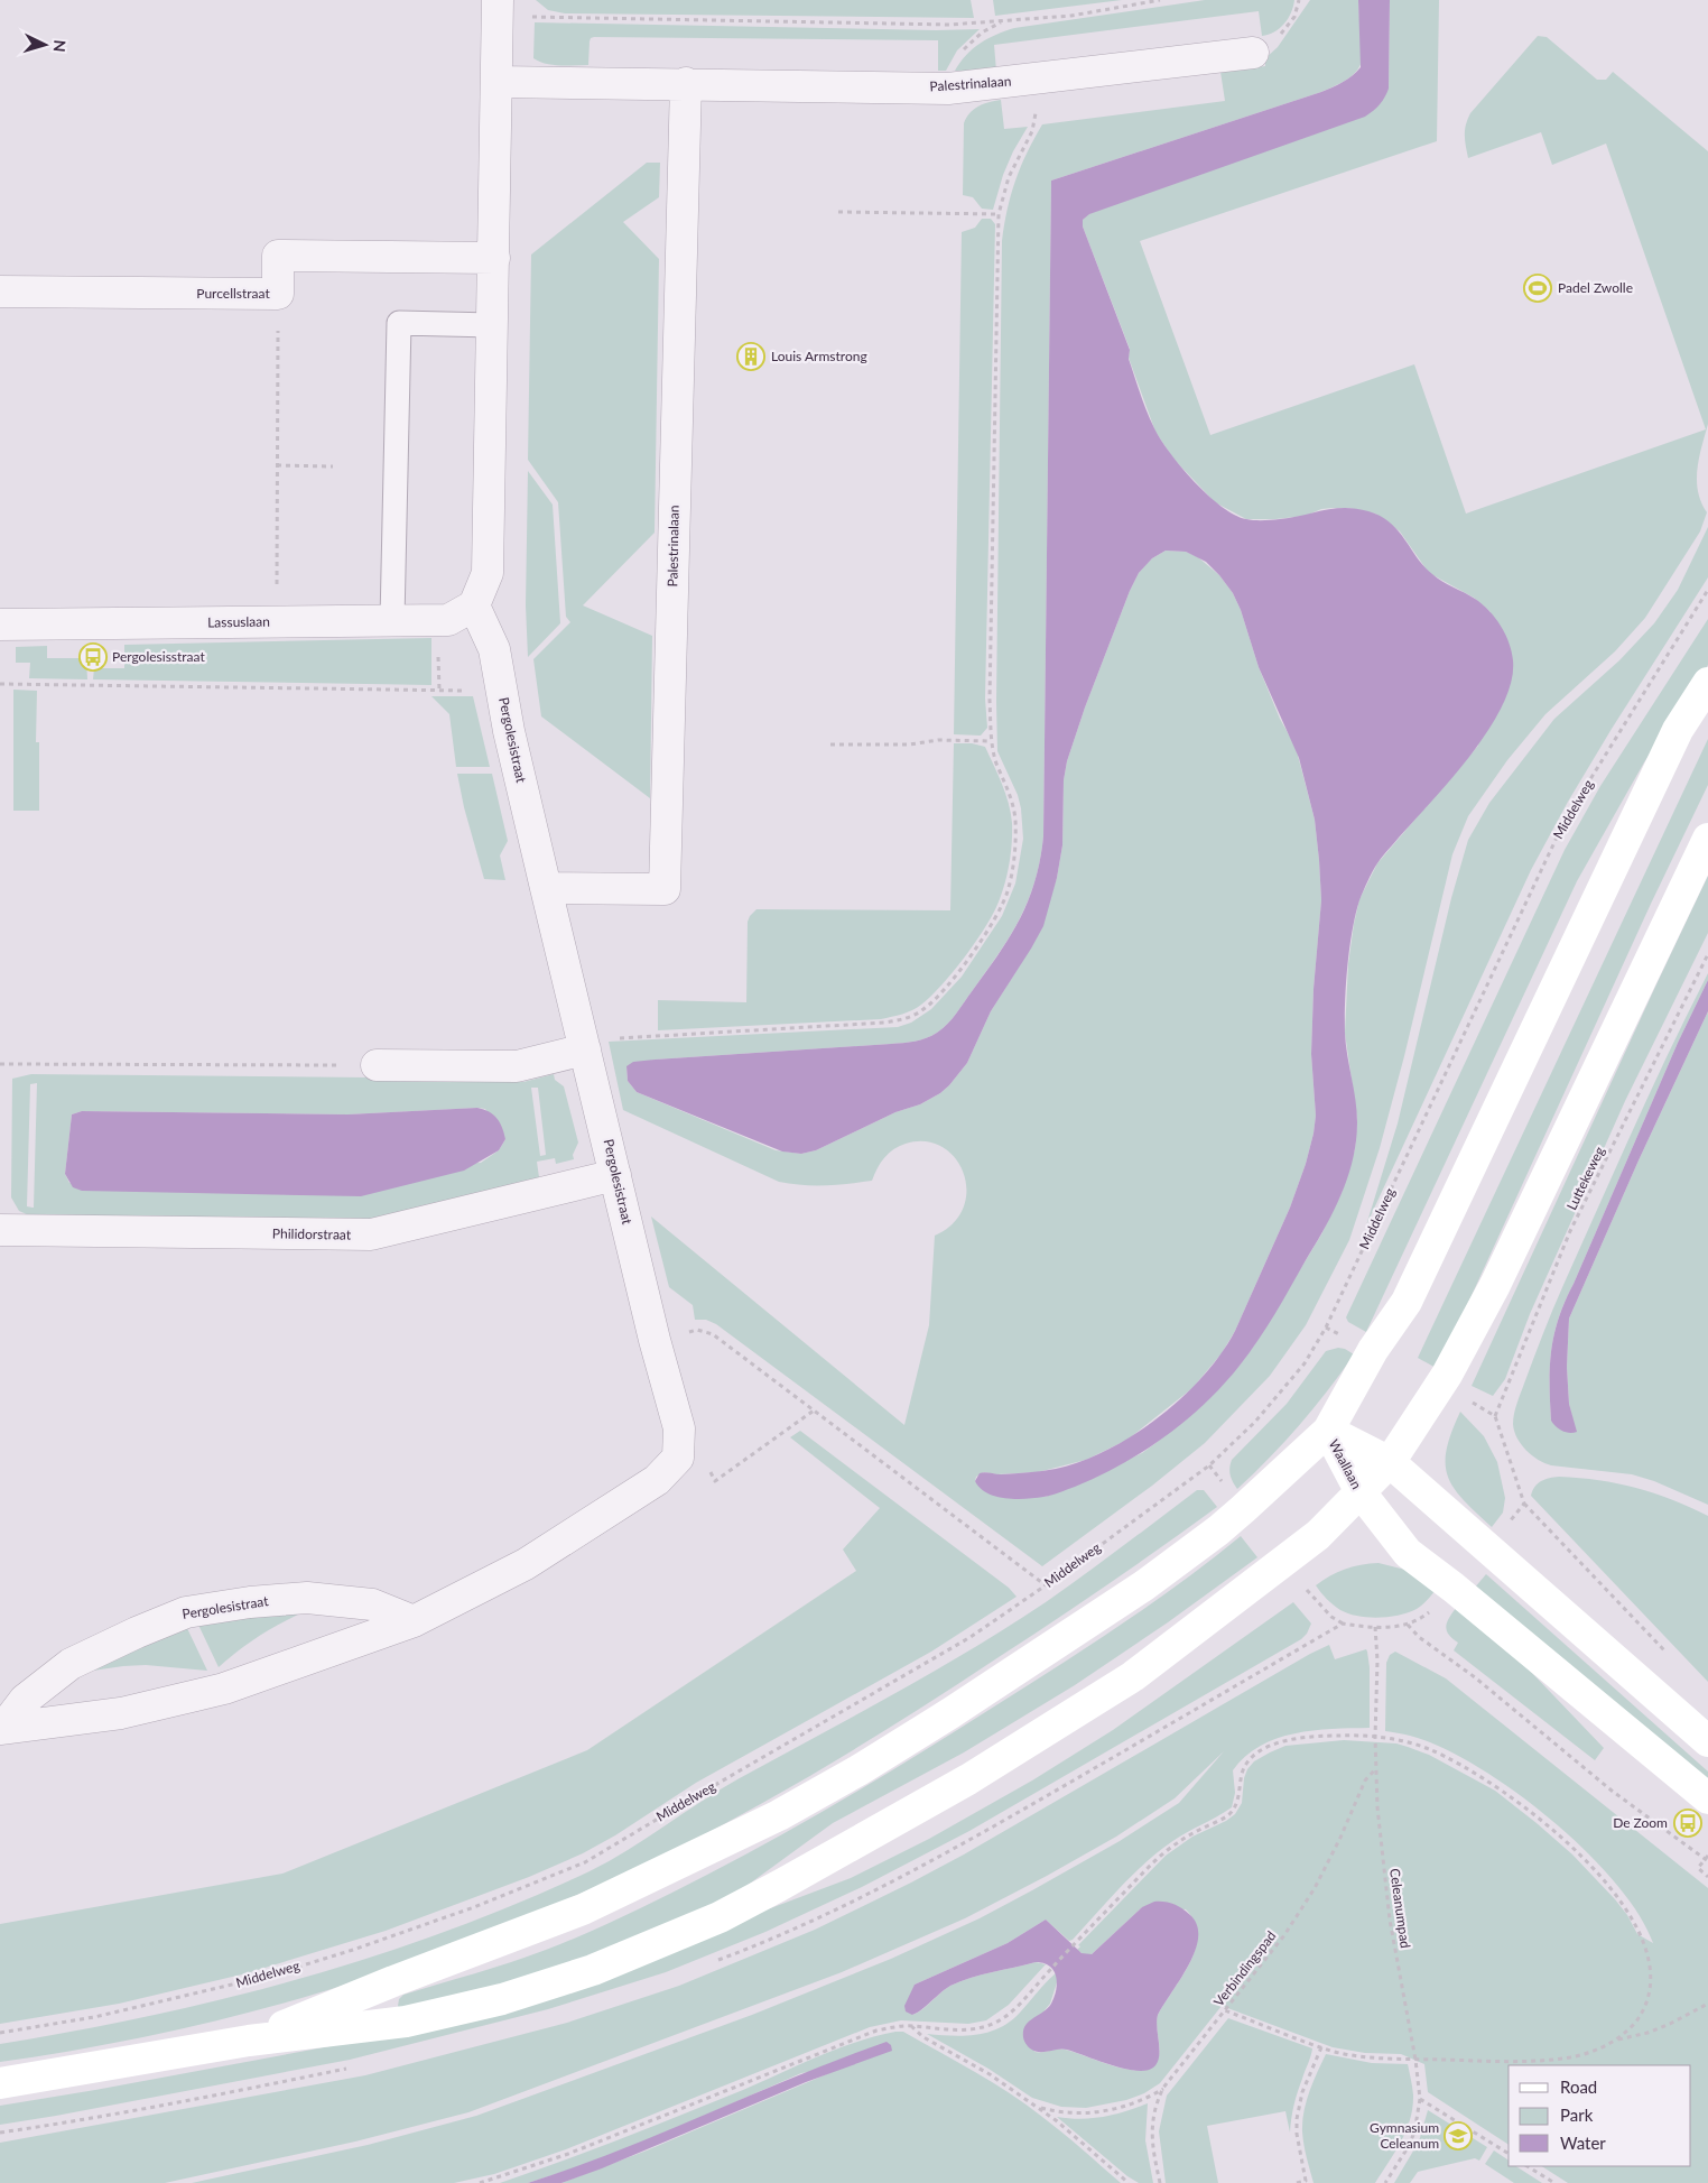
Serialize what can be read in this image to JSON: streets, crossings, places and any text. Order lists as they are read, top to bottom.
{
  "streets": {
    "main road": ["Waallaan"],
    "street": [
      "Palestrinalaan",
      "Purcellstraat",
      "Lassuslaan",
      "Pergolesistraat",
      "Philidorstraat"
    ],
    "path": [
      "Middelweg",
      "Luttekeweg",
      "Celeanumpad",
      "Verbindingspad"
    ]
  },
  "crossings": [
    ["Palestrinalaan", "Pergolesistraat"],
    ["Lassuslaan", "Pergolesistraat"],
    ["Pergolesistraat", "Philidorstraat"],
    ["Celeanumpad", "Verbindingspad"]
  ],
  "places": {
    "sports": ["Padel Zwolle"],
    "building": ["Louis Armstrong"],
    "bus stop": ["Pergolesisstraat", "De Zoom"],
    "school or university": ["Gymnasium Celeanum"]
  },
  "legend": ["Road", "Park", "Water"],
  "north": "right"
}
